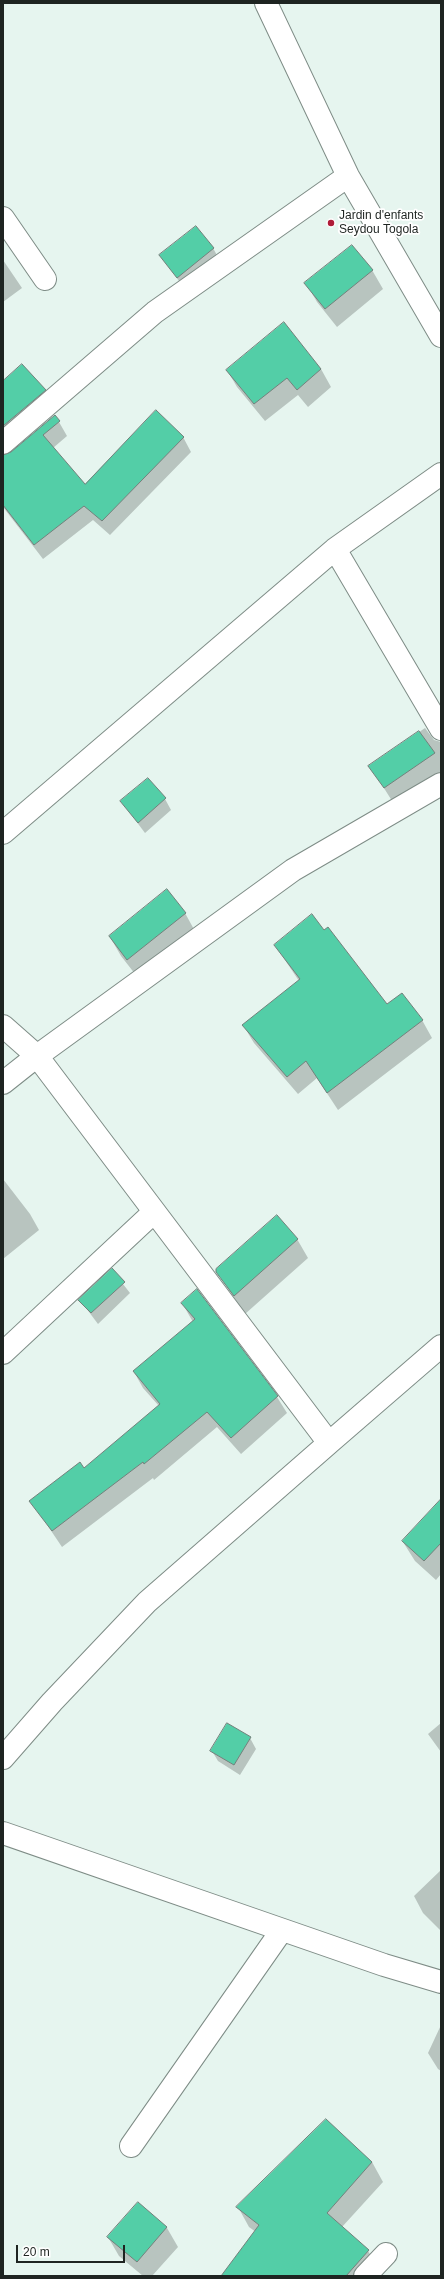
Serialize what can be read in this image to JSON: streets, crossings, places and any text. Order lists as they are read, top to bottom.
{
  "places": ["Jardin d'enfants Seydou Togola"],
  "scale_bar": "20 m"
}
